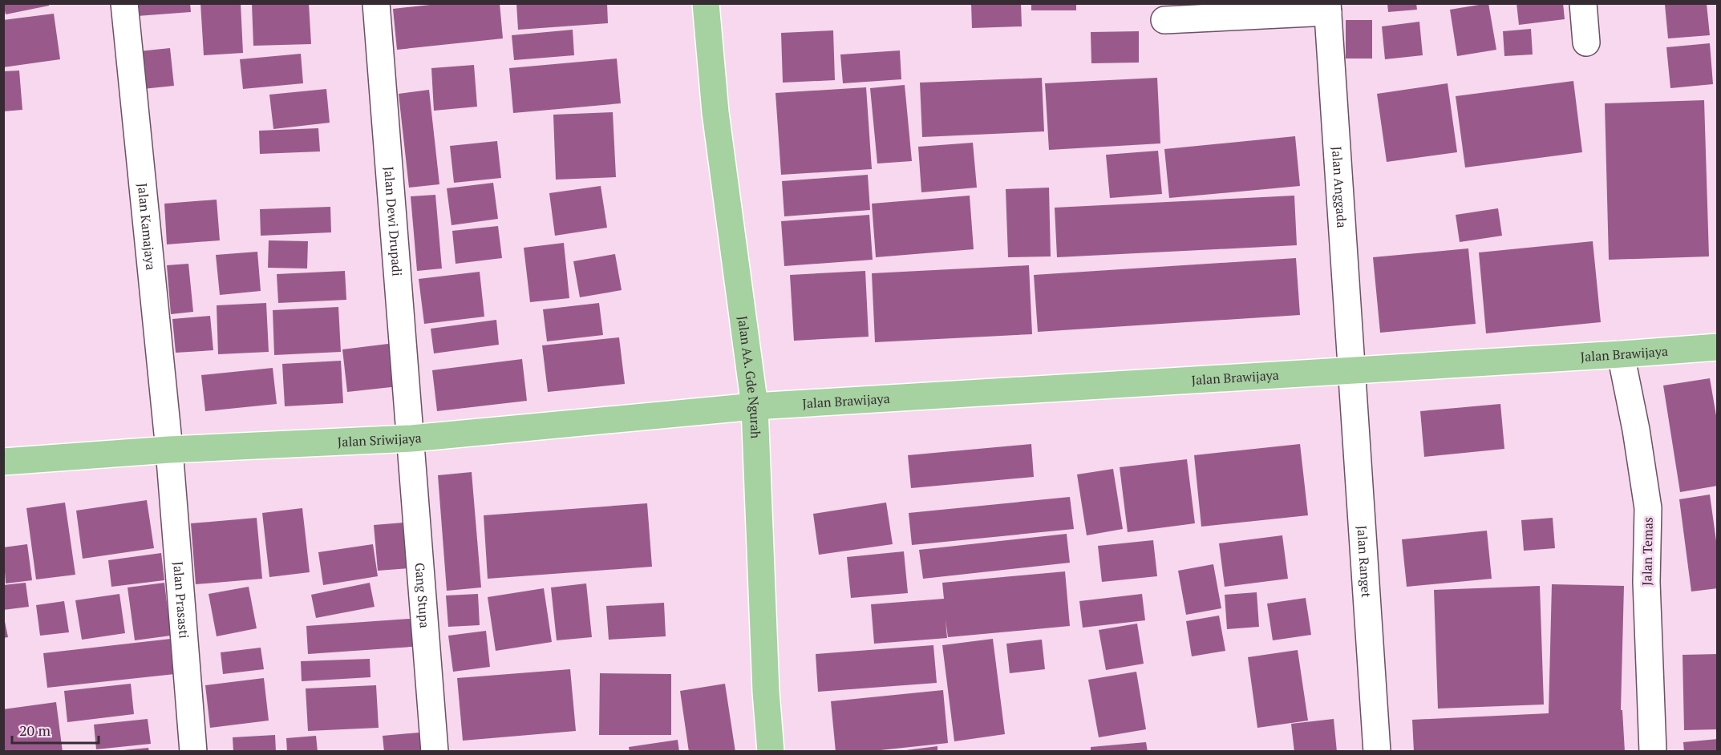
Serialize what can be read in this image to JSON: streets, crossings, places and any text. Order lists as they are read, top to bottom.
{
  "streets": {
    "main road": ["Jalan Brawijaya", "Jalan AA. Gde Ngurah", "Jalan Sriwijaya"],
    "street": [
      "Jalan Anggada",
      "Jalan Dewi Drupadi",
      "Jalan Kamajaya",
      "Jalan Temas",
      "Jalan Ranget",
      "Gang Stupa",
      "Jalan Prasasti"
    ]
  },
  "crossings": [
    ["Jalan Anggada", "Jalan Brawijaya"],
    ["Jalan Anggada", "Jalan Ranget"],
    ["Jalan Dewi Drupadi", "Jalan Sriwijaya"],
    ["Jalan Dewi Drupadi", "Gang Stupa"],
    ["Jalan Kamajaya", "Jalan Sriwijaya"],
    ["Jalan Kamajaya", "Jalan Prasasti"],
    ["Jalan Brawijaya", "Jalan AA. Gde Ngurah"],
    ["Jalan Brawijaya", "Jalan Sriwijaya"],
    ["Jalan Brawijaya", "Jalan Temas"],
    ["Jalan Brawijaya", "Jalan Ranget"],
    ["Jalan AA. Gde Ngurah", "Jalan Sriwijaya"],
    ["Jalan Sriwijaya", "Gang Stupa"],
    ["Jalan Sriwijaya", "Jalan Prasasti"]
  ],
  "scale_bar": "20 m"
}
